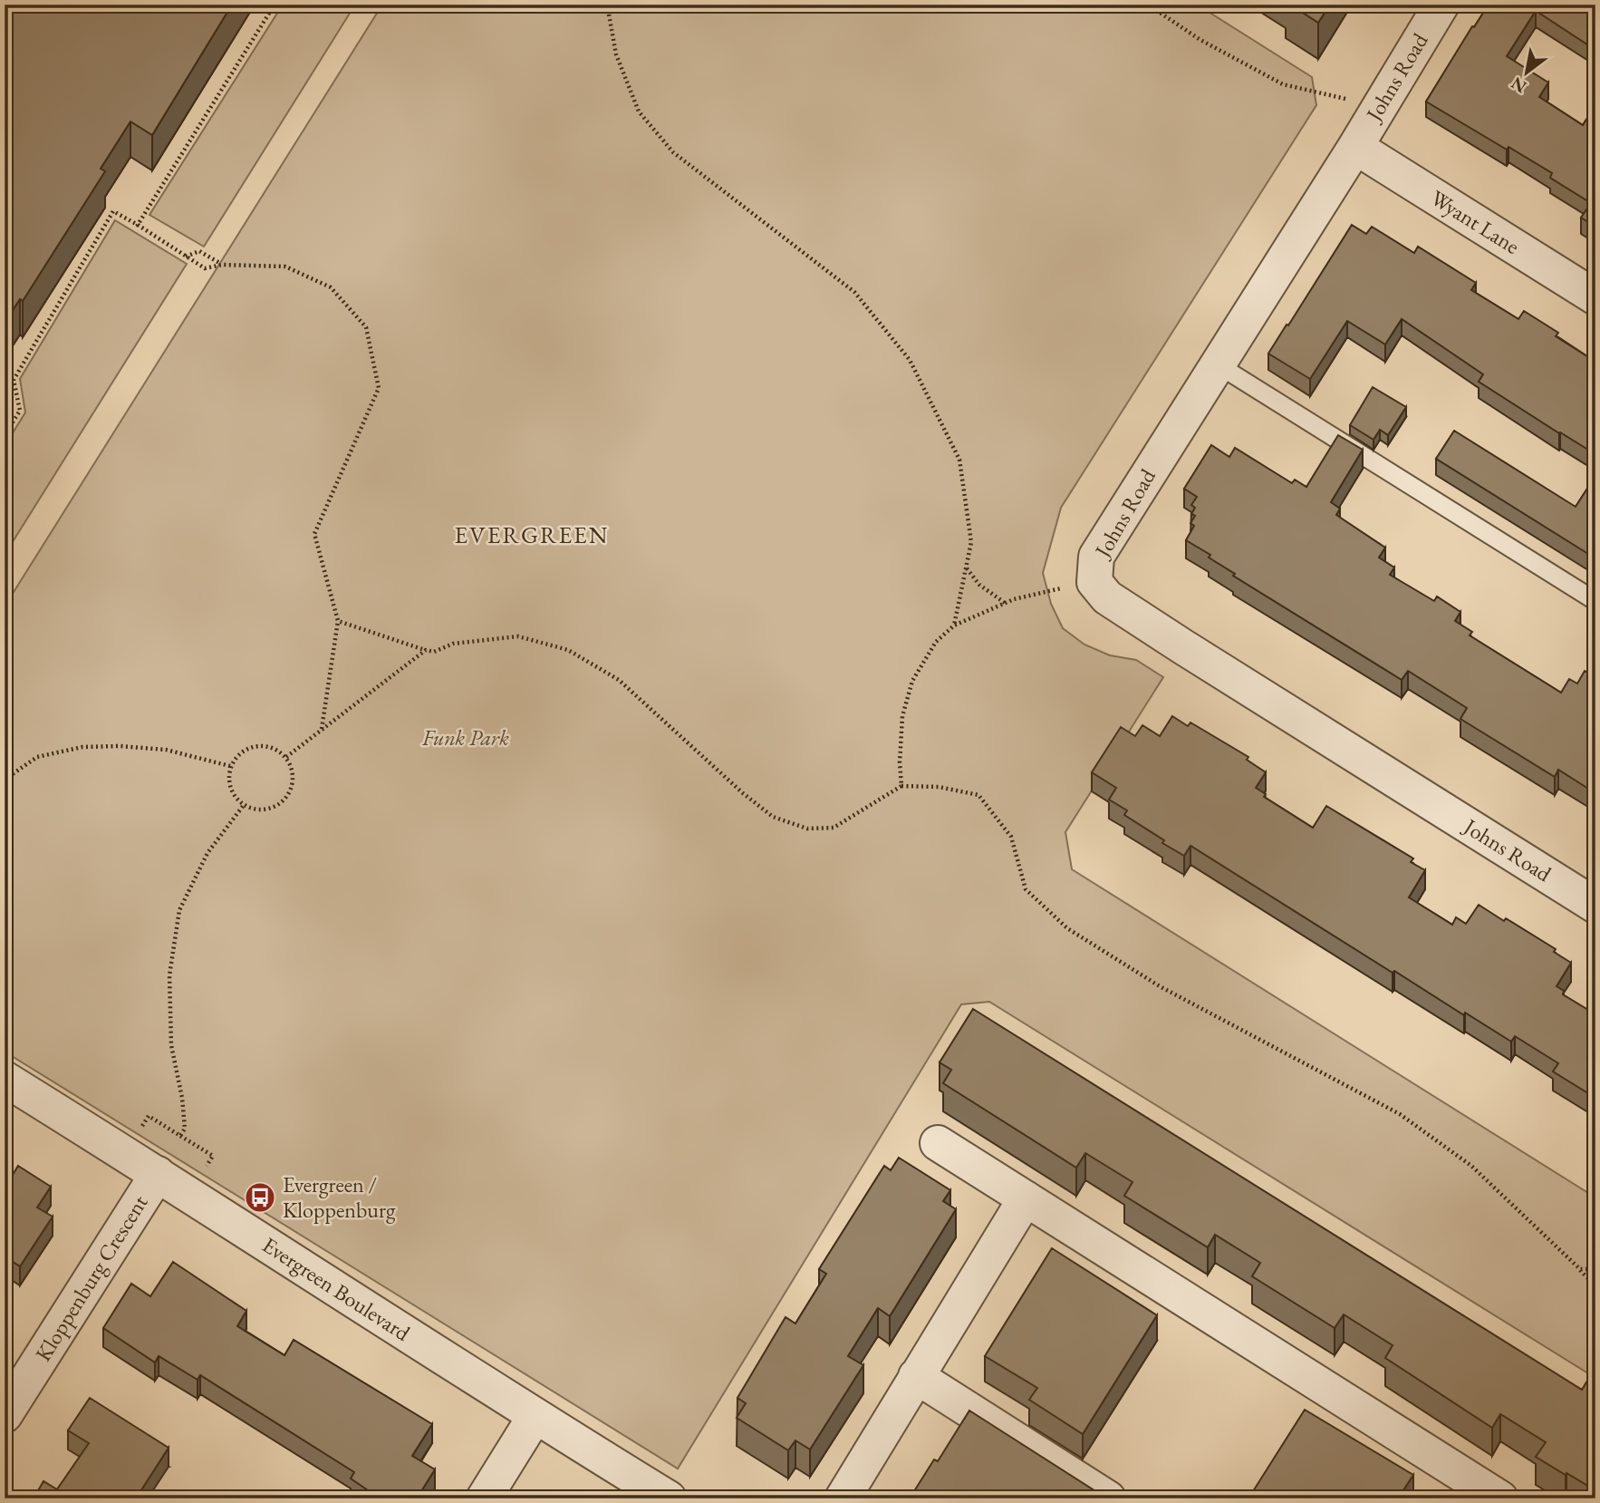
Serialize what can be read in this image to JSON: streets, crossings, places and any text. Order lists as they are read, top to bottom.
{
  "streets": {
    "street": [
      "Johns Road",
      "Wyant Lane",
      "Kloppenburg Crescent",
      "Evergreen Boulevard"
    ]
  },
  "crossings": [
    ["Johns Road", "Wyant Lane"],
    ["Kloppenburg Crescent", "Evergreen Boulevard"]
  ],
  "districts": ["EVERGREEN"],
  "parks": ["Funk Park"],
  "places": {
    "bus stop": ["Evergreen / Kloppenburg"]
  },
  "north": "bottom left"
}
